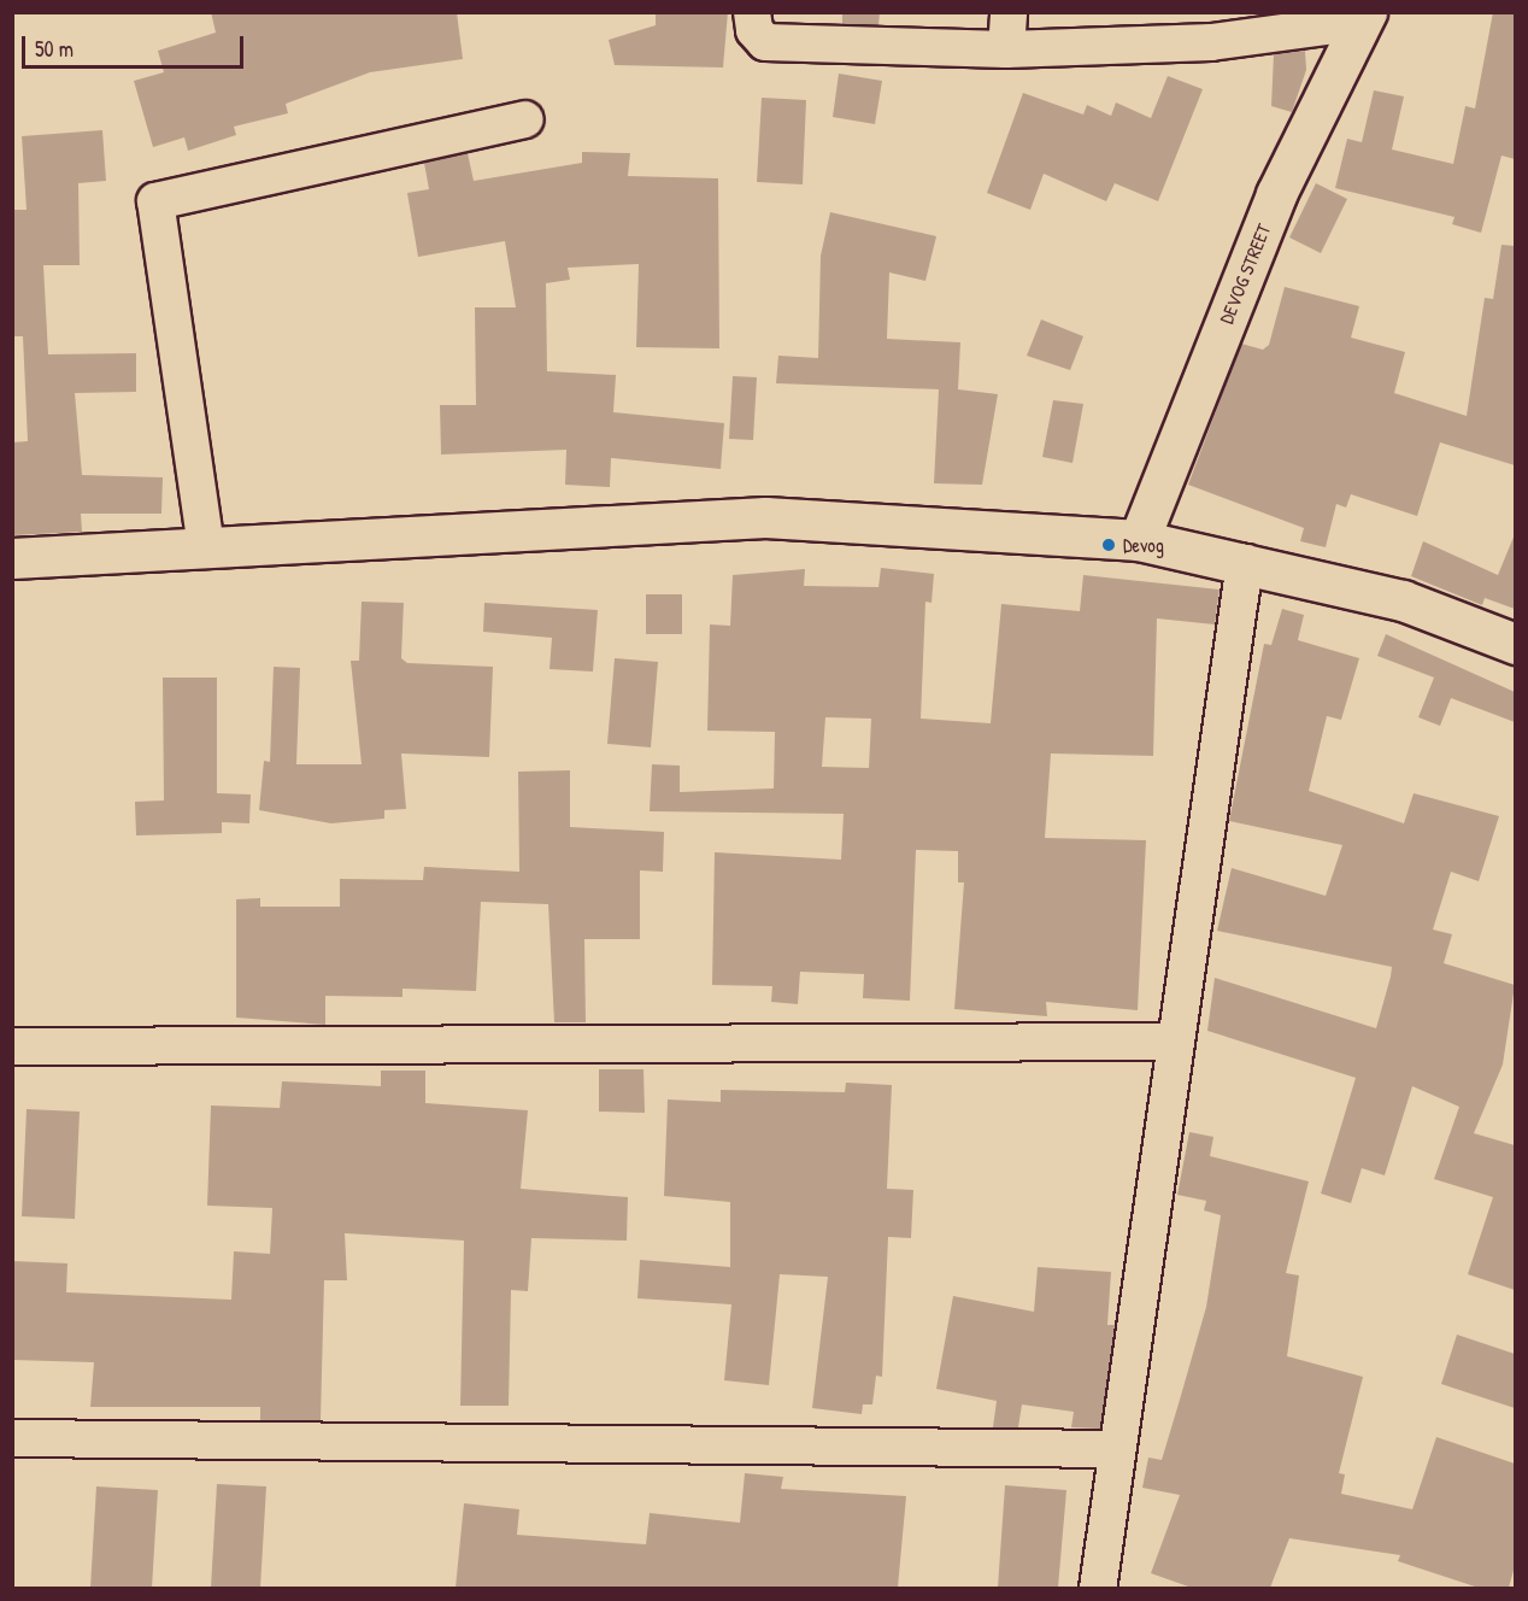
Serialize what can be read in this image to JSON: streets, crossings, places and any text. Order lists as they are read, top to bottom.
{
  "streets": {
    "street": ["DEVOG STREET"]
  },
  "places": ["Devog"],
  "scale_bar": "50 m"
}
